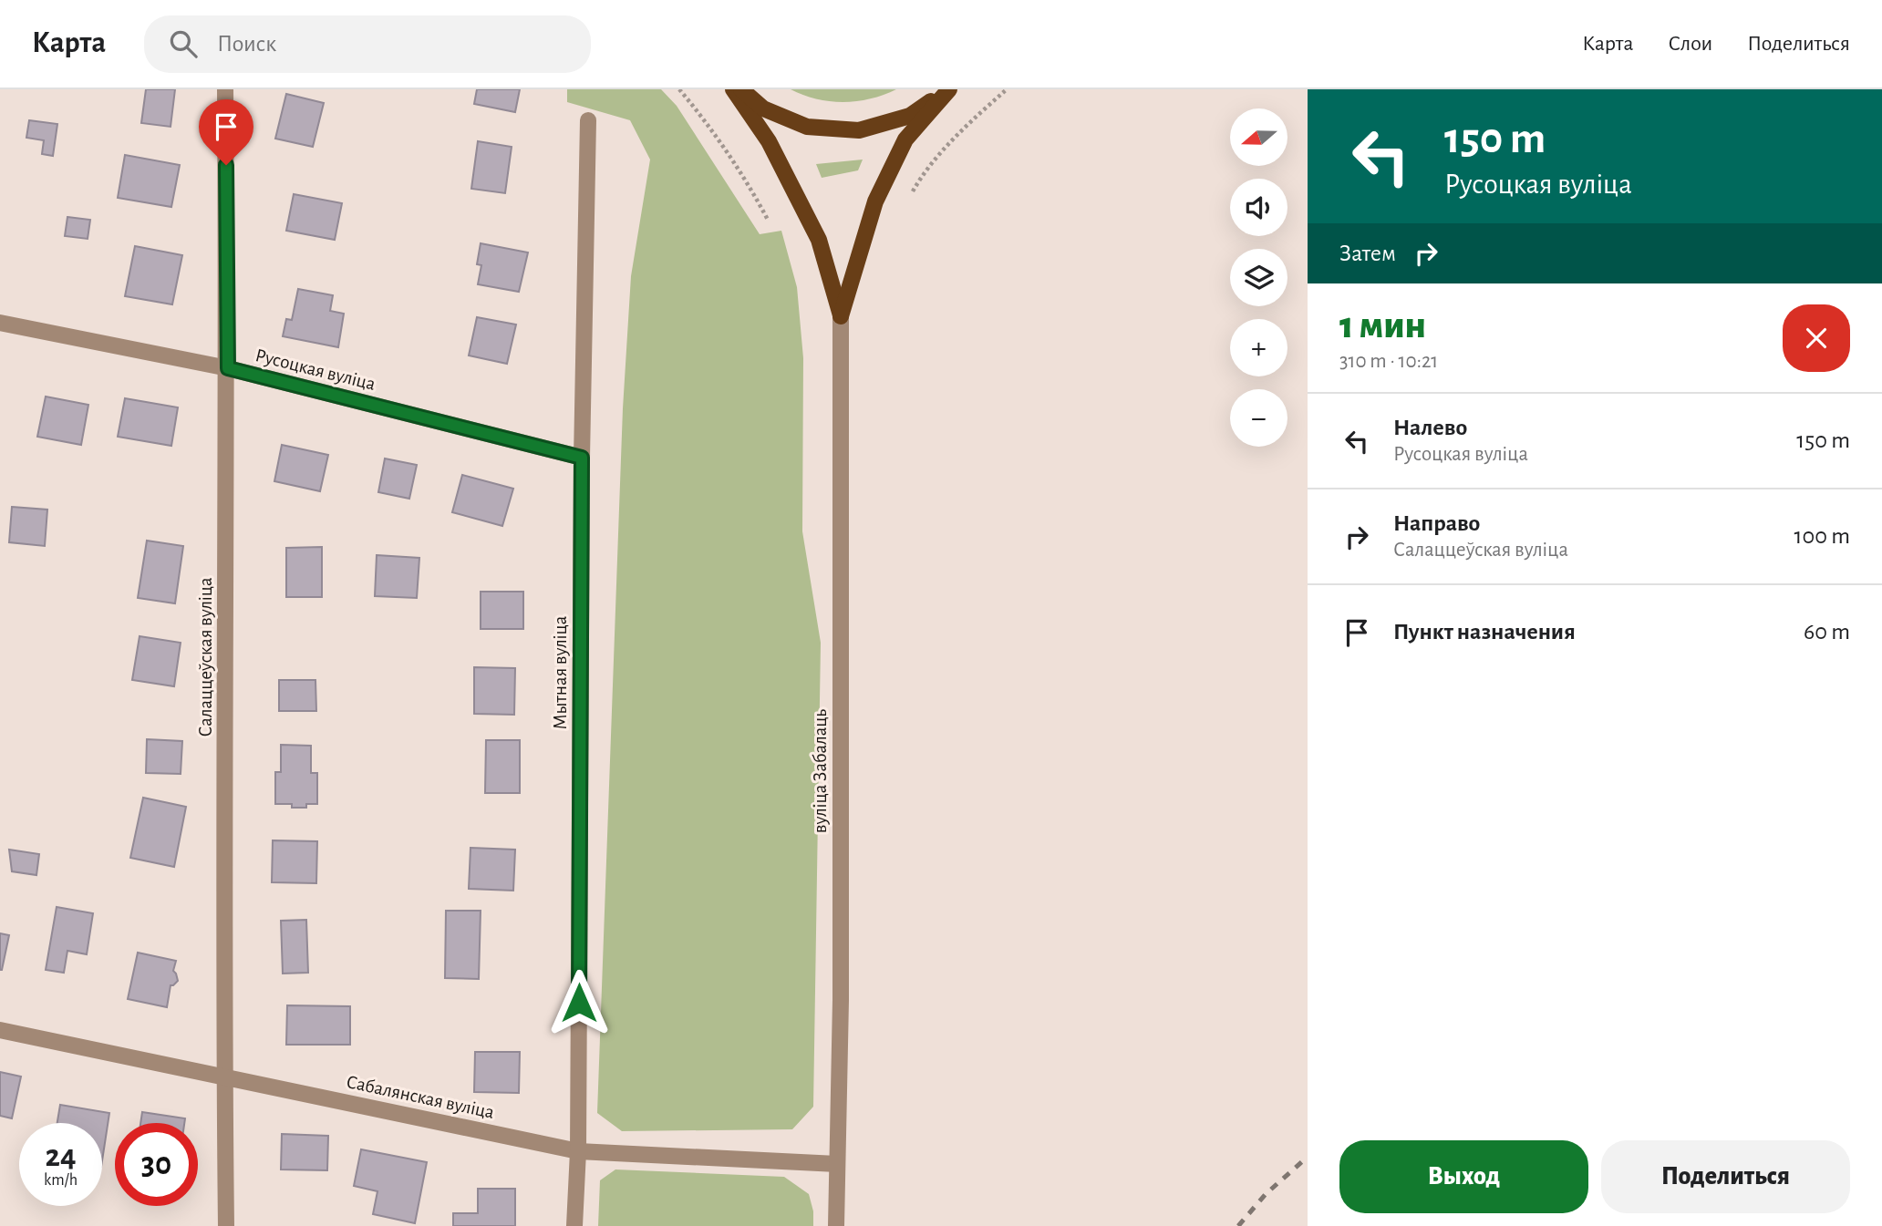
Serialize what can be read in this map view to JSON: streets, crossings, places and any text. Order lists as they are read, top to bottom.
{
  "streets": {
    "street": [
      "Русоцкая вуліца",
      "Салаццеўская вуліца",
      "Мытная вуліца",
      "вуліца Забалаць",
      "Сабалянская вуліца"
    ]
  },
  "crossings": [
    ["Русоцкая вуліца", "Салаццеўская вуліца"],
    ["Русоцкая вуліца", "Мытная вуліца"],
    ["Салаццеўская вуліца", "Сабалянская вуліца"],
    ["Мытная вуліца", "Сабалянская вуліца"],
    ["вуліца Забалаць", "Сабалянская вуліца"]
  ],
  "north": "left",
  "page": {
    "header": "Карта",
    "search": "Поиск",
    "nav": ["Карта", "Слои", "Поделиться"],
    "turn": ["150 m", "Русоцкая вуліца"],
    "map_buttons": ["+", "−"],
    "then": "Затем",
    "heading": ["1 мин", "310 m · 10:21"],
    "list": [
      {
        "name": "Налево",
        "note": "Русоцкая вуліца",
        "value": "150 m"
      },
      {
        "name": "Направо",
        "note": "Салаццеўская вуліца",
        "value": "100 m"
      },
      {
        "name": "Пункт назначения",
        "value": "60 m"
      }
    ],
    "speed": "24 km/h",
    "limit": "30",
    "buttons": ["Выход", "Поделиться"]
  }
}
